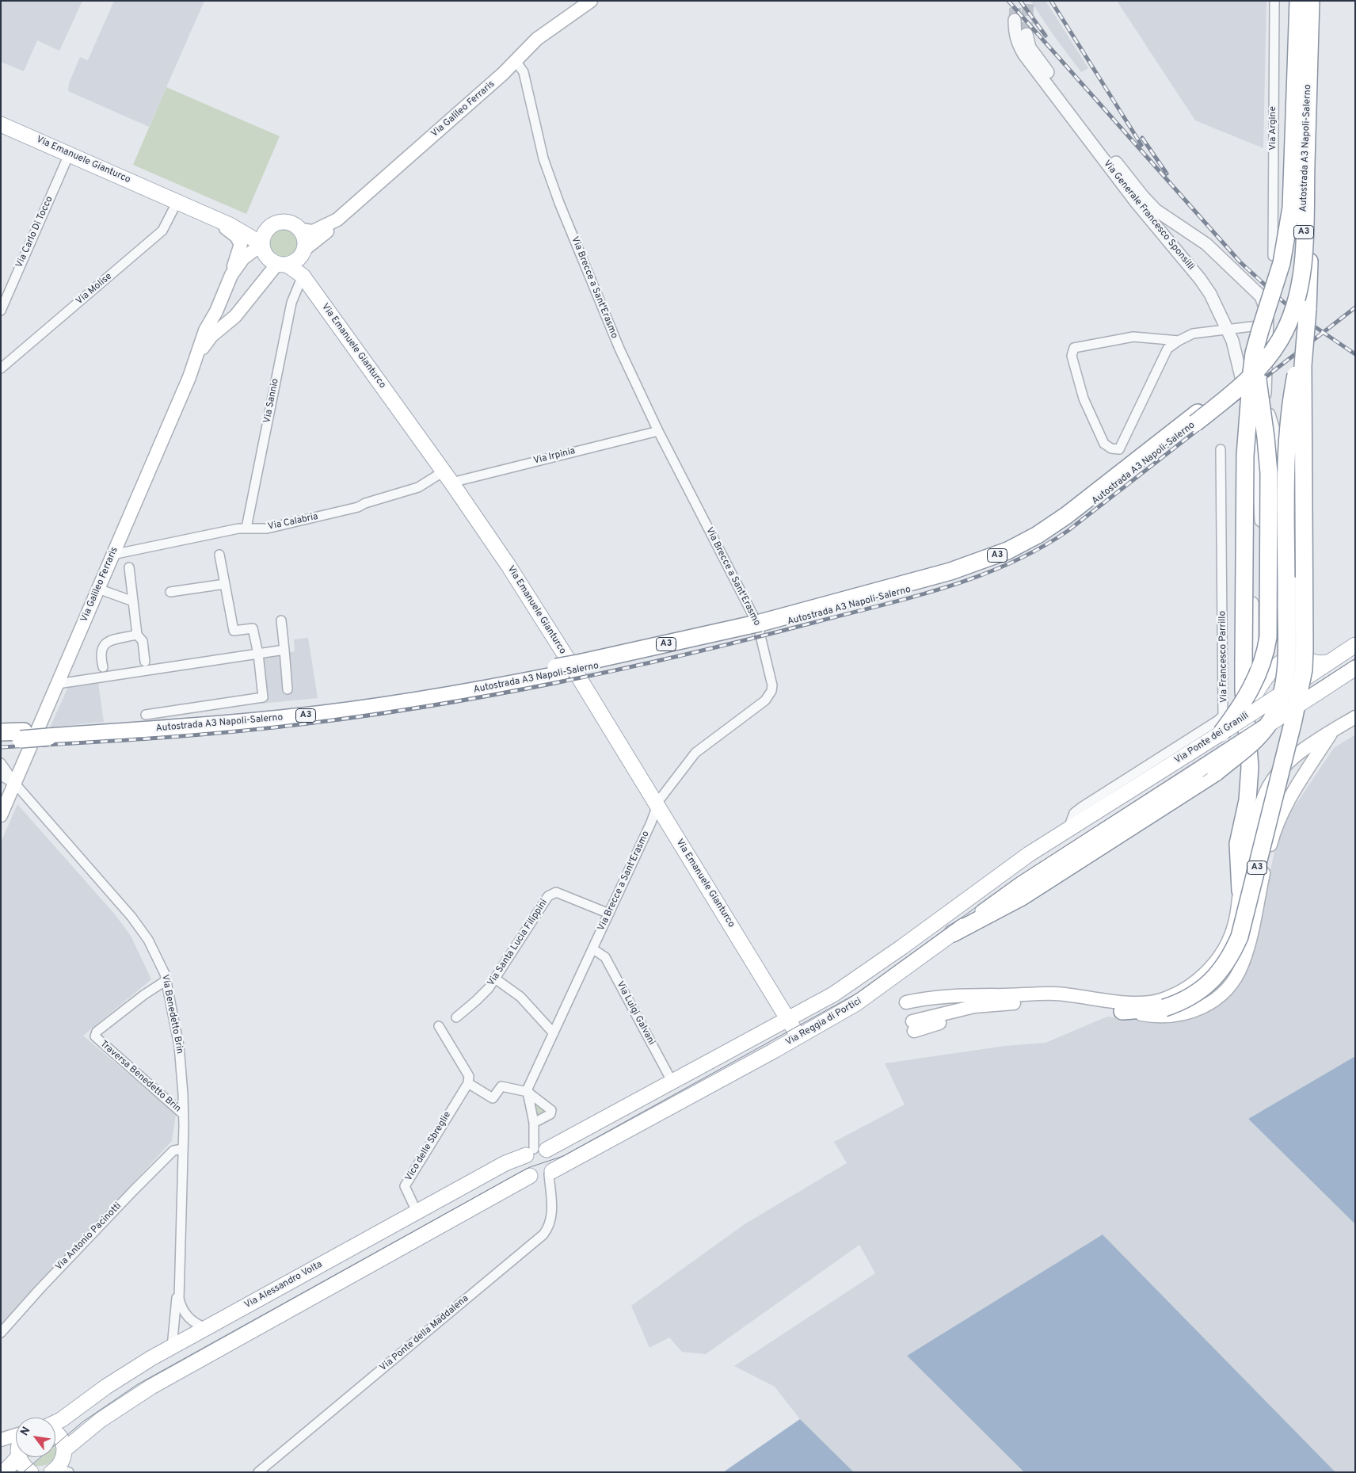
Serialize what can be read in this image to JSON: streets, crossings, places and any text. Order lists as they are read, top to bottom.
{
  "streets": {
    "highway": ["Autostrada A3 Napoli-Salerno", "A3"],
    "main road": [
      "Via Galileo Ferraris",
      "Via Emanuele Gianturco",
      "Via Ponte dei Granili",
      "Via Reggia di Portici",
      "Via Alessandro Volta"
    ],
    "street": [
      "Via Argine",
      "Via Generale Francesco Sponsilli",
      "Via Carlo Di Tocco",
      "Via Brecce a Sant'Erasmo",
      "Via Molise",
      "Via Sannio",
      "Via Irpinia",
      "Via Calabria",
      "Via Francesco Parrillo",
      "Via Santa Lucia Filippini",
      "Via Luigi Galvani",
      "Via Benedetto Brin",
      "Traversa Benedetto Brin",
      "Vico delle Sbreglie",
      "Via Antonio Pacinotti",
      "Via Ponte della Maddalena"
    ]
  },
  "crossings": [
    ["Via Galileo Ferraris", "Via Emanuele Gianturco"],
    ["Via Galileo Ferraris", "Via Brecce a Sant'Erasmo"],
    ["Via Galileo Ferraris", "Via Calabria"],
    ["Via Galileo Ferraris", "Via Benedetto Brin"],
    ["Via Emanuele Gianturco", "Via Carlo Di Tocco"],
    ["Via Emanuele Gianturco", "Via Brecce a Sant'Erasmo"],
    ["Via Emanuele Gianturco", "Via Molise"],
    ["Via Emanuele Gianturco", "Via Sannio"],
    ["Via Emanuele Gianturco", "Via Irpinia"],
    ["Via Emanuele Gianturco", "Via Calabria"],
    ["Via Emanuele Gianturco", "Via Reggia di Portici"],
    ["Via Generale Francesco Sponsilli", "A3"],
    ["A3", "Via Ponte dei Granili"],
    ["A3", "Via Reggia di Portici"],
    ["Via Brecce a Sant'Erasmo", "Via Irpinia"],
    ["Via Brecce a Sant'Erasmo", "Via Santa Lucia Filippini"],
    ["Via Brecce a Sant'Erasmo", "Via Luigi Galvani"],
    ["Via Sannio", "Via Calabria"],
    ["Via Irpinia", "Via Calabria"],
    ["Via Francesco Parrillo", "Via Ponte dei Granili"],
    ["Via Francesco Parrillo", "Via Reggia di Portici"],
    ["Via Ponte dei Granili", "Via Reggia di Portici"],
    ["Via Luigi Galvani", "Via Reggia di Portici"],
    ["Via Benedetto Brin", "Traversa Benedetto Brin"],
    ["Via Benedetto Brin", "Via Antonio Pacinotti"],
    ["Via Benedetto Brin", "Via Alessandro Volta"],
    ["Via Reggia di Portici", "Via Alessandro Volta"],
    ["Via Reggia di Portici", "Via Ponte della Maddalena"],
    ["Vico delle Sbreglie", "Via Alessandro Volta"],
    ["Via Alessandro Volta", "Via Ponte della Maddalena"]
  ],
  "north": "top left"
}
